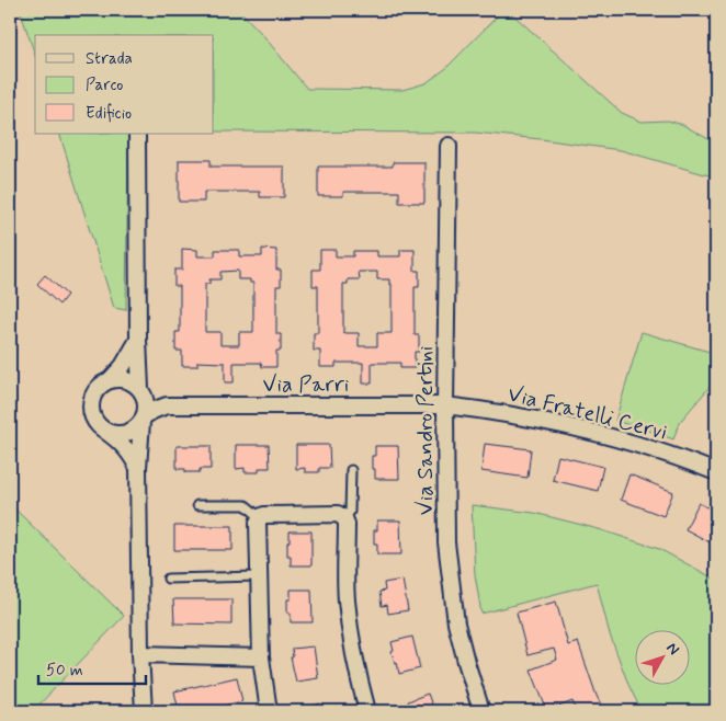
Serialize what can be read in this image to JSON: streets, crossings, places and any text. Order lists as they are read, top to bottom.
{
  "streets": {
    "street": ["Via Parri", "Via Fratelli Cervi", "Via Sandro Pertini"]
  },
  "crossings": [
    ["Via Parri", "Via Fratelli Cervi"],
    ["Via Parri", "Via Sandro Pertini"],
    ["Via Fratelli Cervi", "Via Sandro Pertini"]
  ],
  "legend": ["Strada", "Parco", "Edificio"],
  "scale_bar": "50 m",
  "north": "top right"
}
